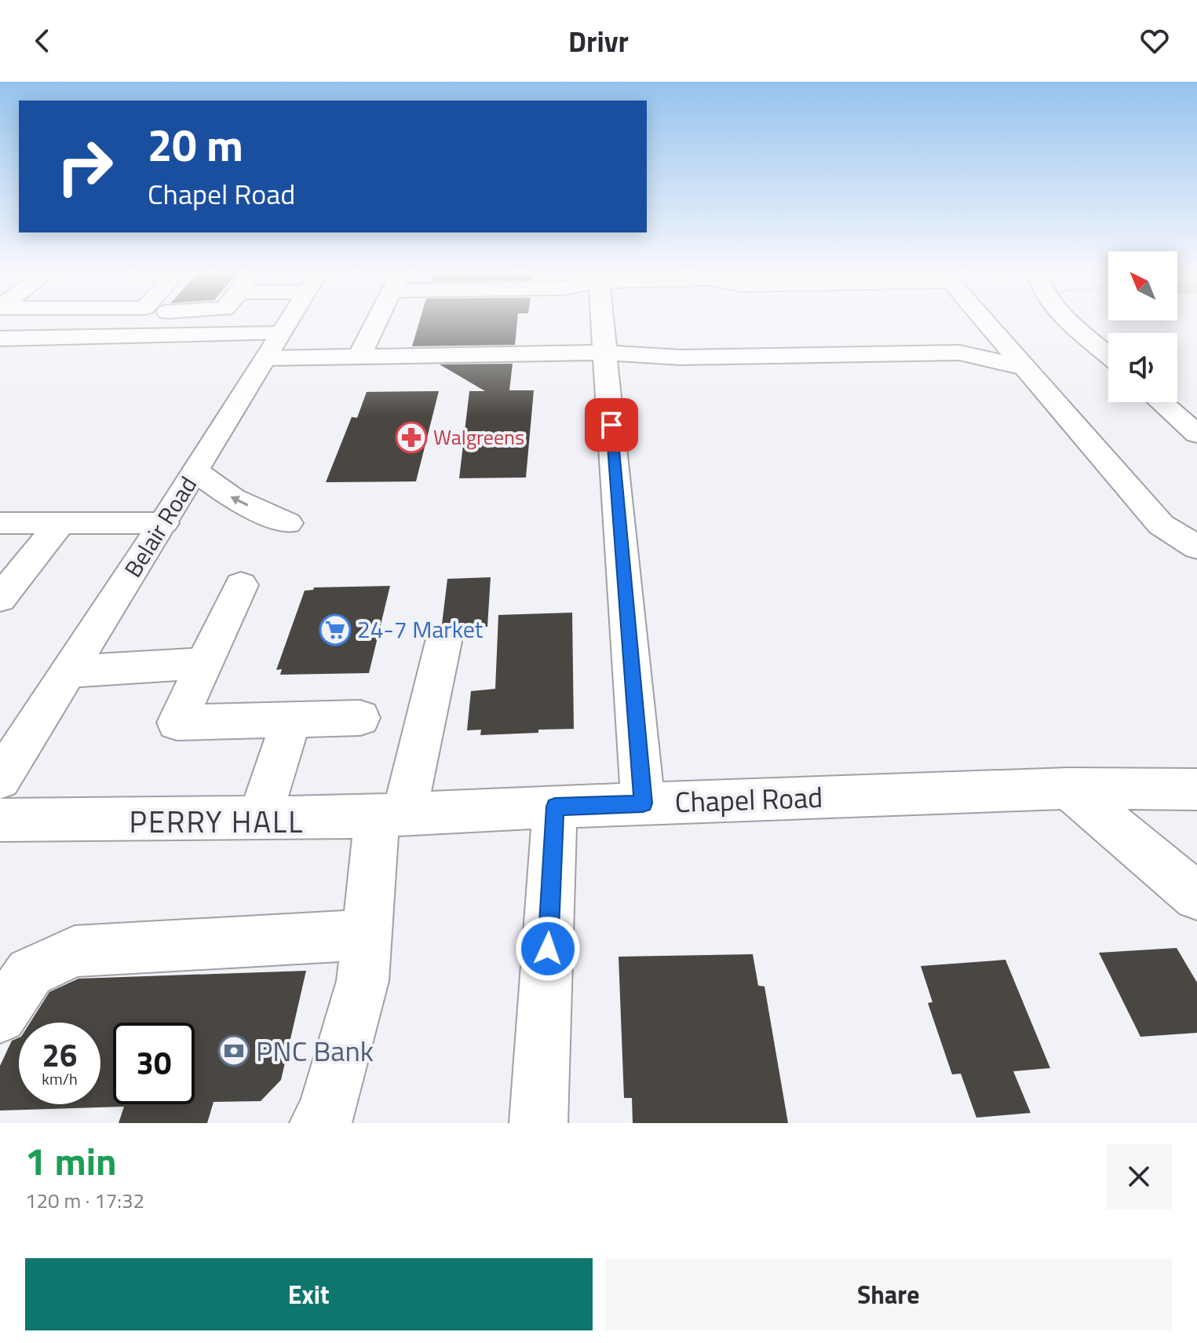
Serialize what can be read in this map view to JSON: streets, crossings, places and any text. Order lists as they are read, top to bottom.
{
  "streets": {
    "main road": ["Belair Road", "Chapel Road"]
  },
  "districts": ["PERRY HALL"],
  "places": {
    "pharmacy": ["Walgreens"],
    "supermarket": ["24-7 Market"],
    "bank": ["PNC Bank"]
  },
  "north": "top left",
  "page": {
    "header": "Drivr",
    "turn": ["20 m", "Chapel Road"],
    "speed": "26 km/h",
    "limit": "30",
    "heading": ["1 min", "120 m · 17:32"],
    "buttons": ["Exit", "Share"]
  }
}
